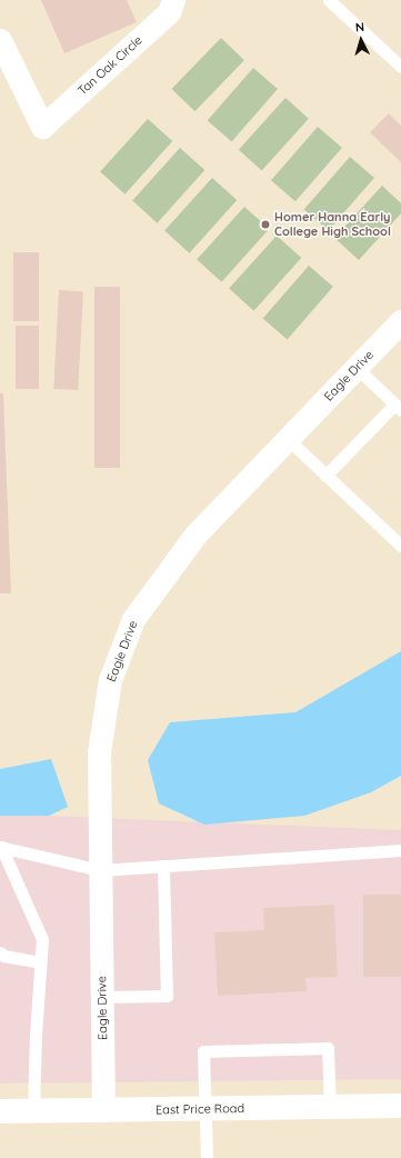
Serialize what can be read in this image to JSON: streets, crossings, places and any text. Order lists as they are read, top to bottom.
{
  "streets": {
    "main road": ["East Price Road"],
    "street": ["Tan Oak Circle", "Eagle Drive"]
  },
  "crossings": [
    ["Eagle Drive", "East Price Road"]
  ],
  "places": ["Homer Hanna Early College High School"],
  "north": "top"
}
